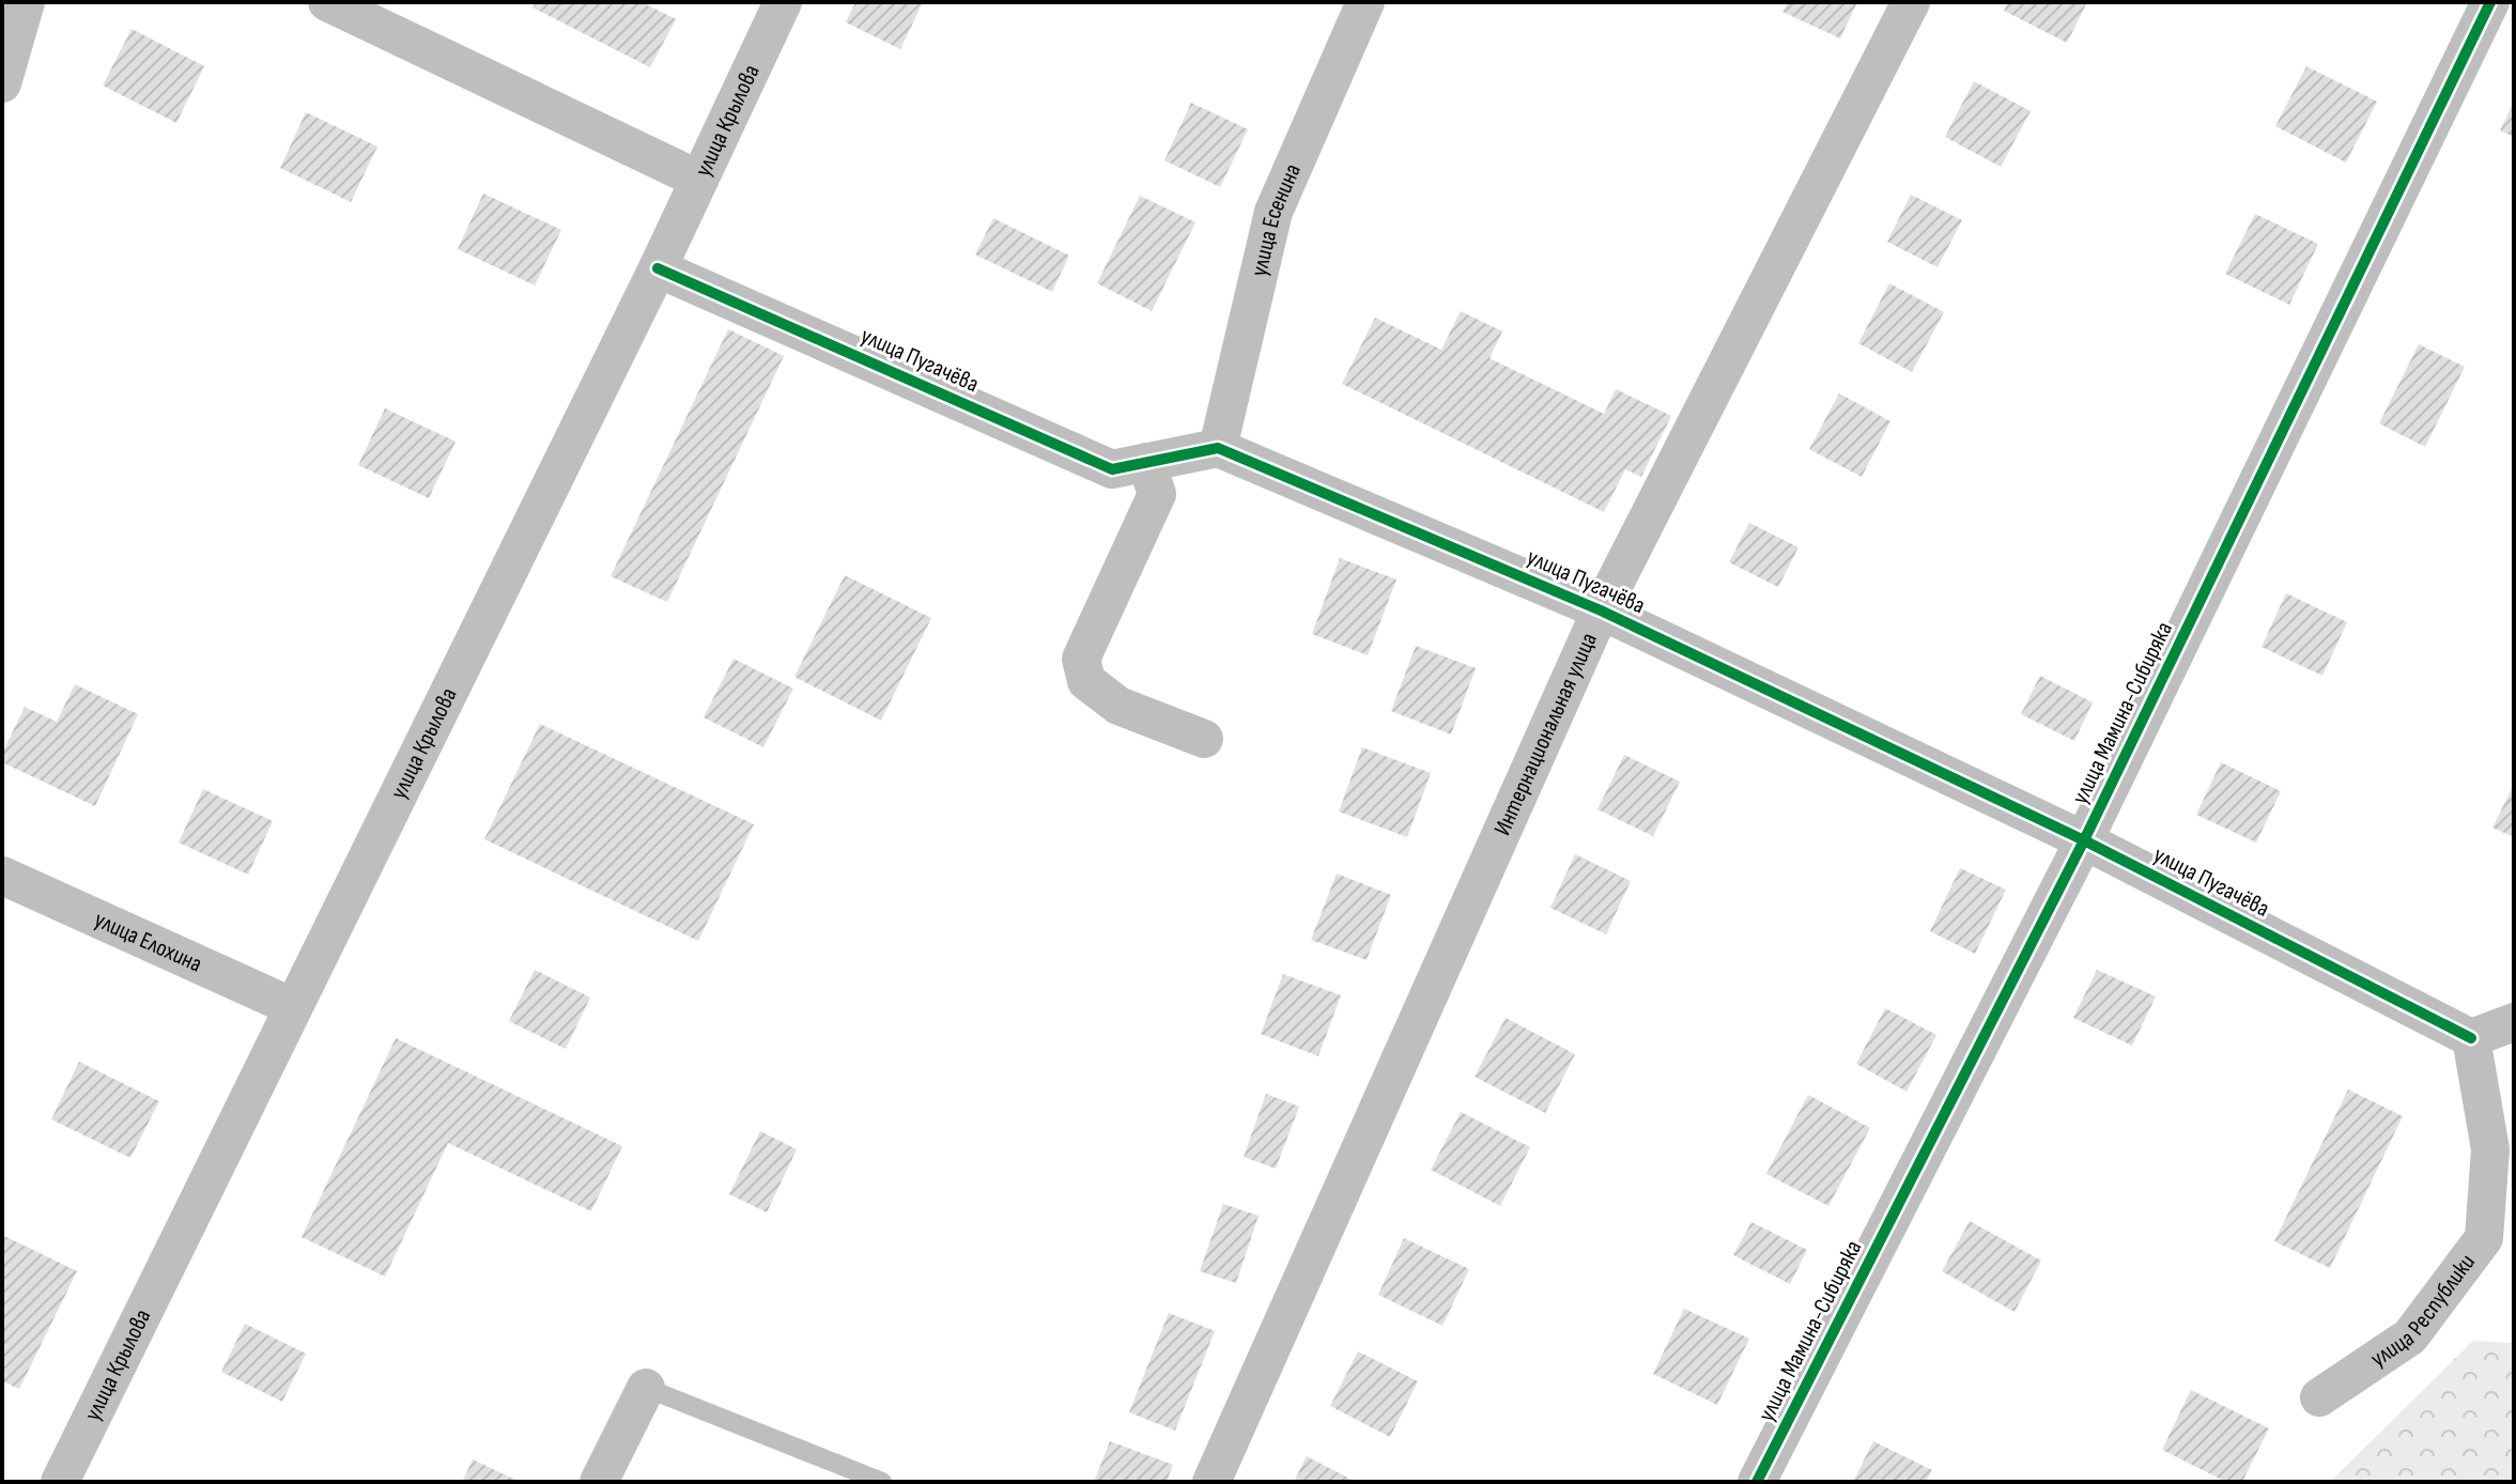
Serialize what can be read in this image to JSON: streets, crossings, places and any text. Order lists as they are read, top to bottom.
{
  "streets": {
    "street": [
      "улица Крылова",
      "улица Есенина",
      "улица Пугачёва",
      "улица Мамина-Сибиряка",
      "Интернациональная улица",
      "улица Елохина",
      "улица Республики"
    ]
  },
  "crossings": [
    ["улица Крылова", "улица Пугачёва"],
    ["улица Крылова", "улица Елохина"],
    ["улица Есенина", "улица Пугачёва"],
    ["улица Пугачёва", "улица Мамина-Сибиряка"],
    ["улица Пугачёва", "Интернациональная улица"],
    ["улица Пугачёва", "улица Республики"]
  ]
}
